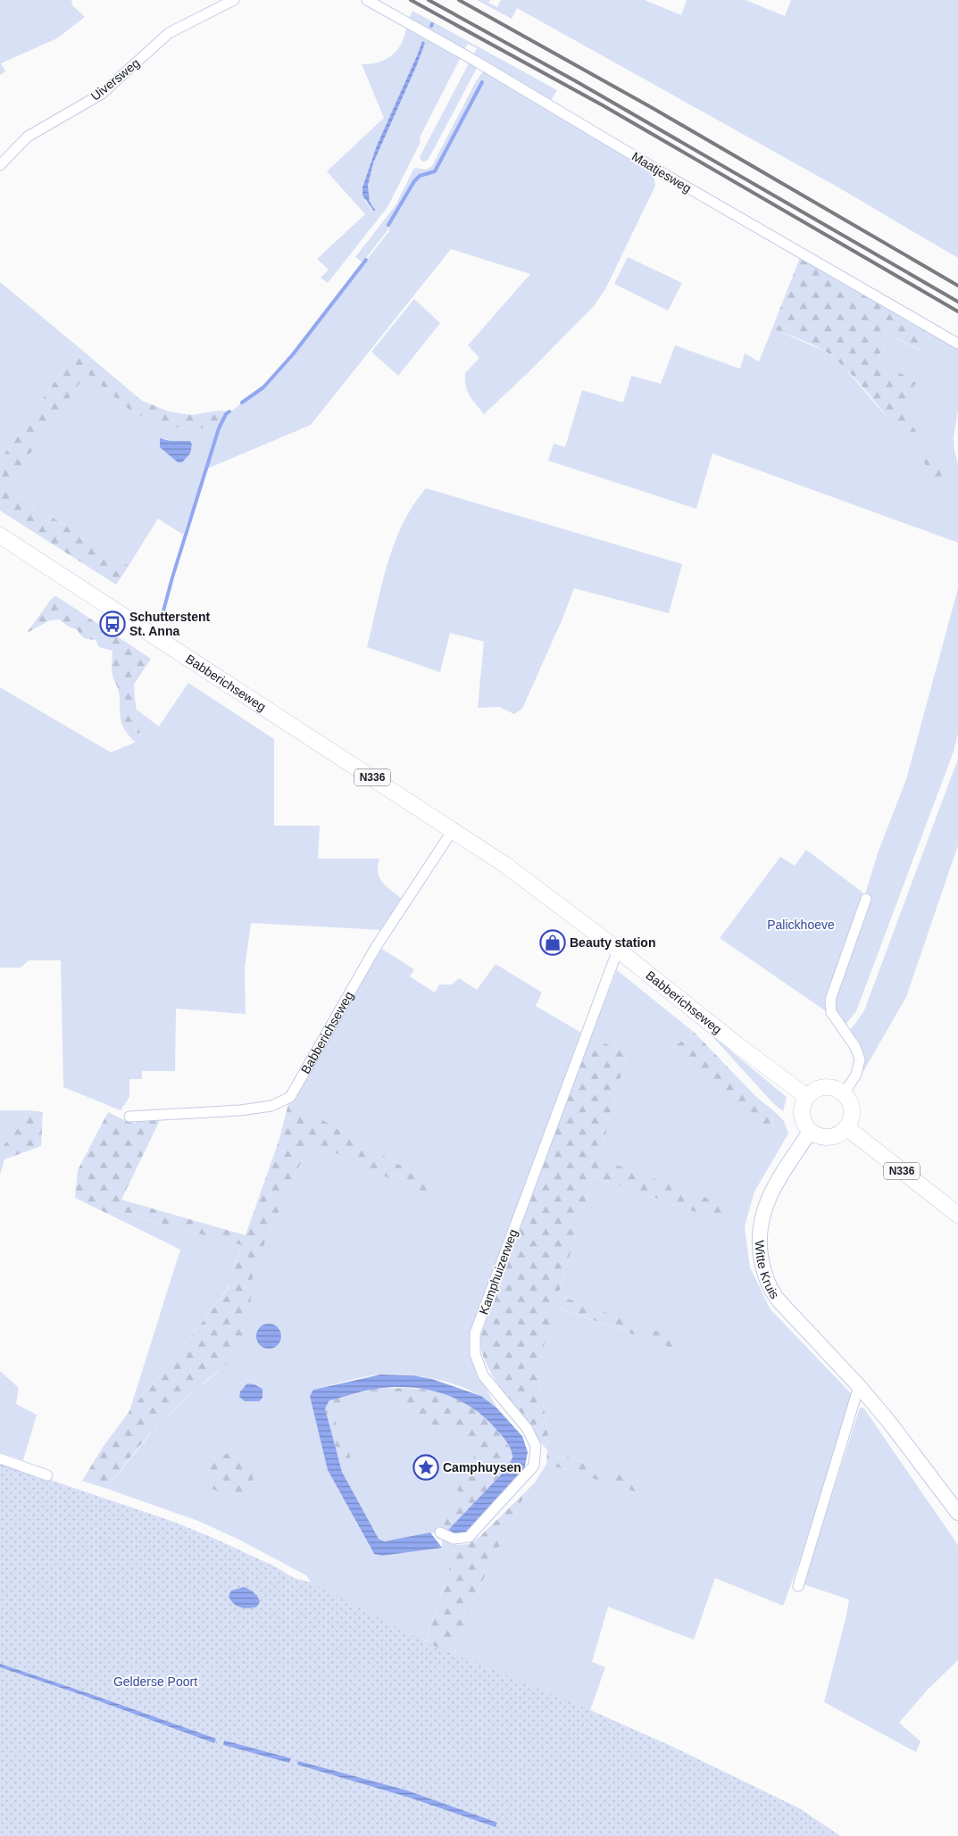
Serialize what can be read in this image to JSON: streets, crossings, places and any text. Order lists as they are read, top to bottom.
{
  "streets": {
    "main road": ["Babberichseweg", "N336", "Witte Kruis"],
    "street": ["Uiversweg", "Maatjesweg", "Kamphuizerweg"]
  },
  "crossings": [
    ["Babberichseweg", "N336"],
    ["Babberichseweg", "Witte Kruis"],
    ["Babberichseweg", "Kamphuizerweg"],
    ["N336", "Witte Kruis"]
  ],
  "parks": ["Palickhoeve", "Gelderse Poort"],
  "places": {
    "bus stop": ["Schutterstent St. Anna"],
    "shop": ["Beauty station"],
    "place": ["Camphuysen"]
  }
}
